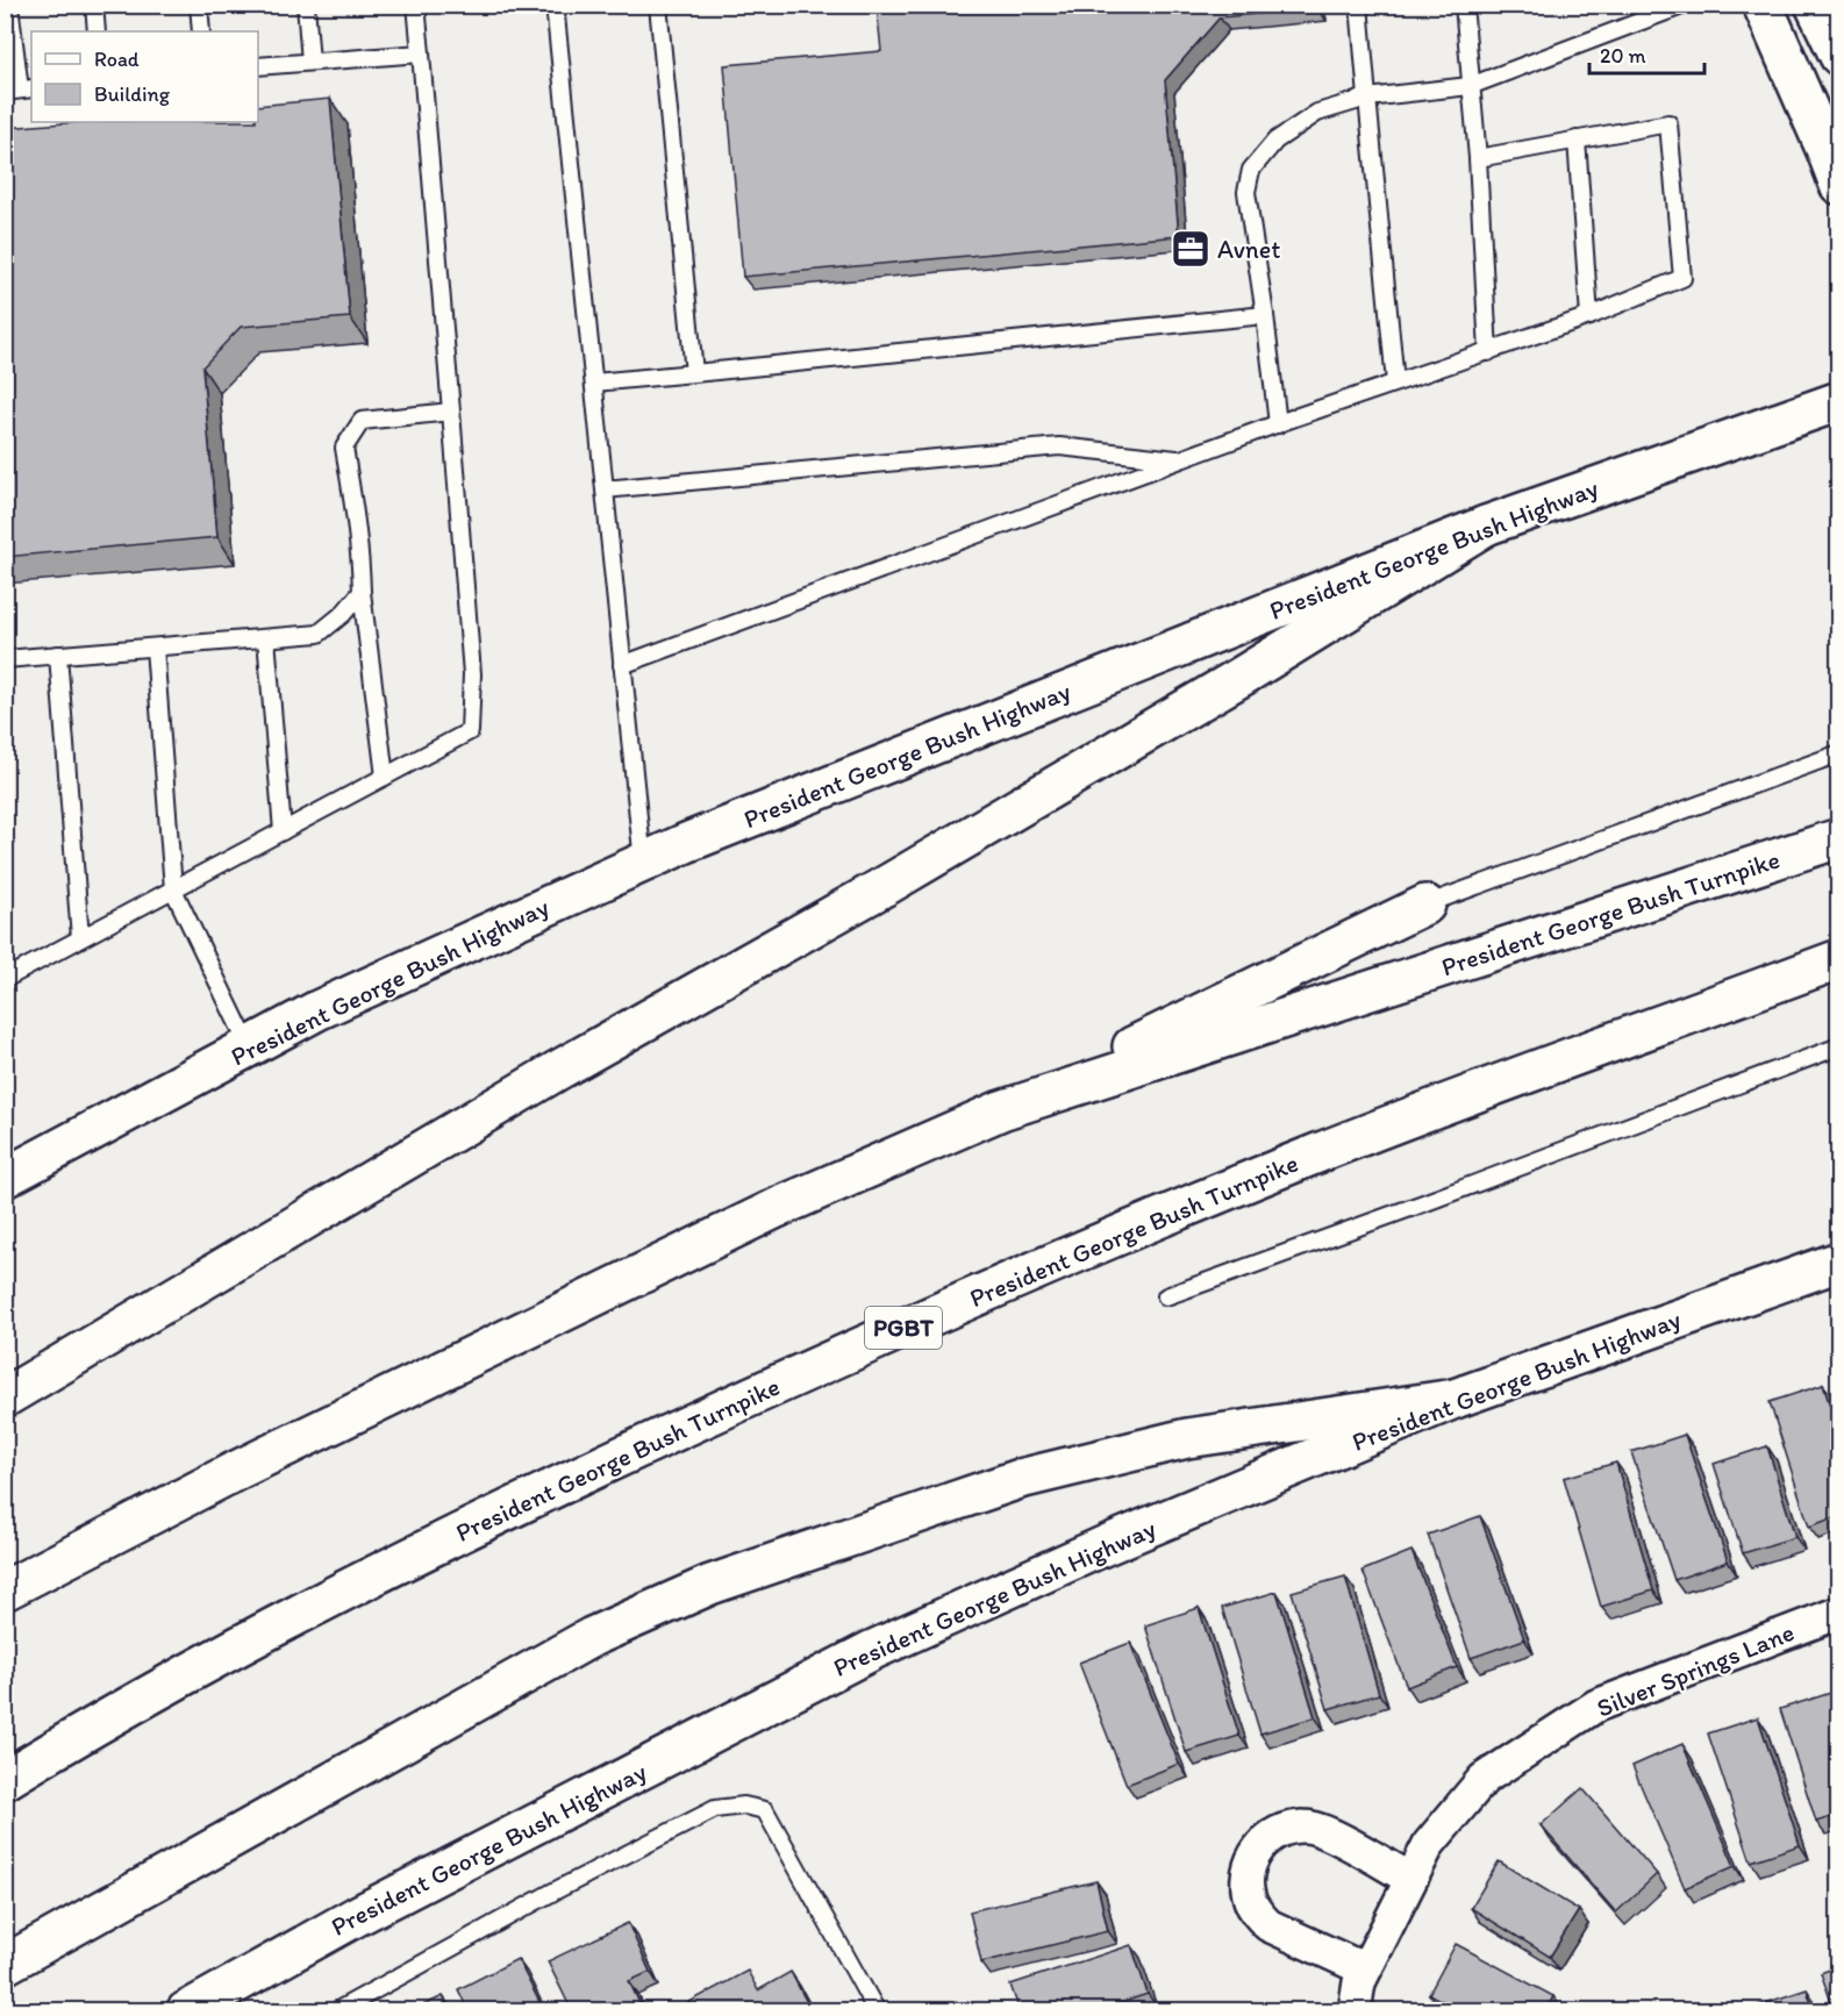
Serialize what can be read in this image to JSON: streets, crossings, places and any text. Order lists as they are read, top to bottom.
{
  "streets": {
    "main road": ["President George Bush Highway", "President George Bush Turnpike", "PGBT"],
    "street": ["Silver Springs Lane"]
  },
  "places": {
    "office": ["Avnet"]
  },
  "legend": ["Road", "Building"],
  "scale_bar": "20 m"
}
